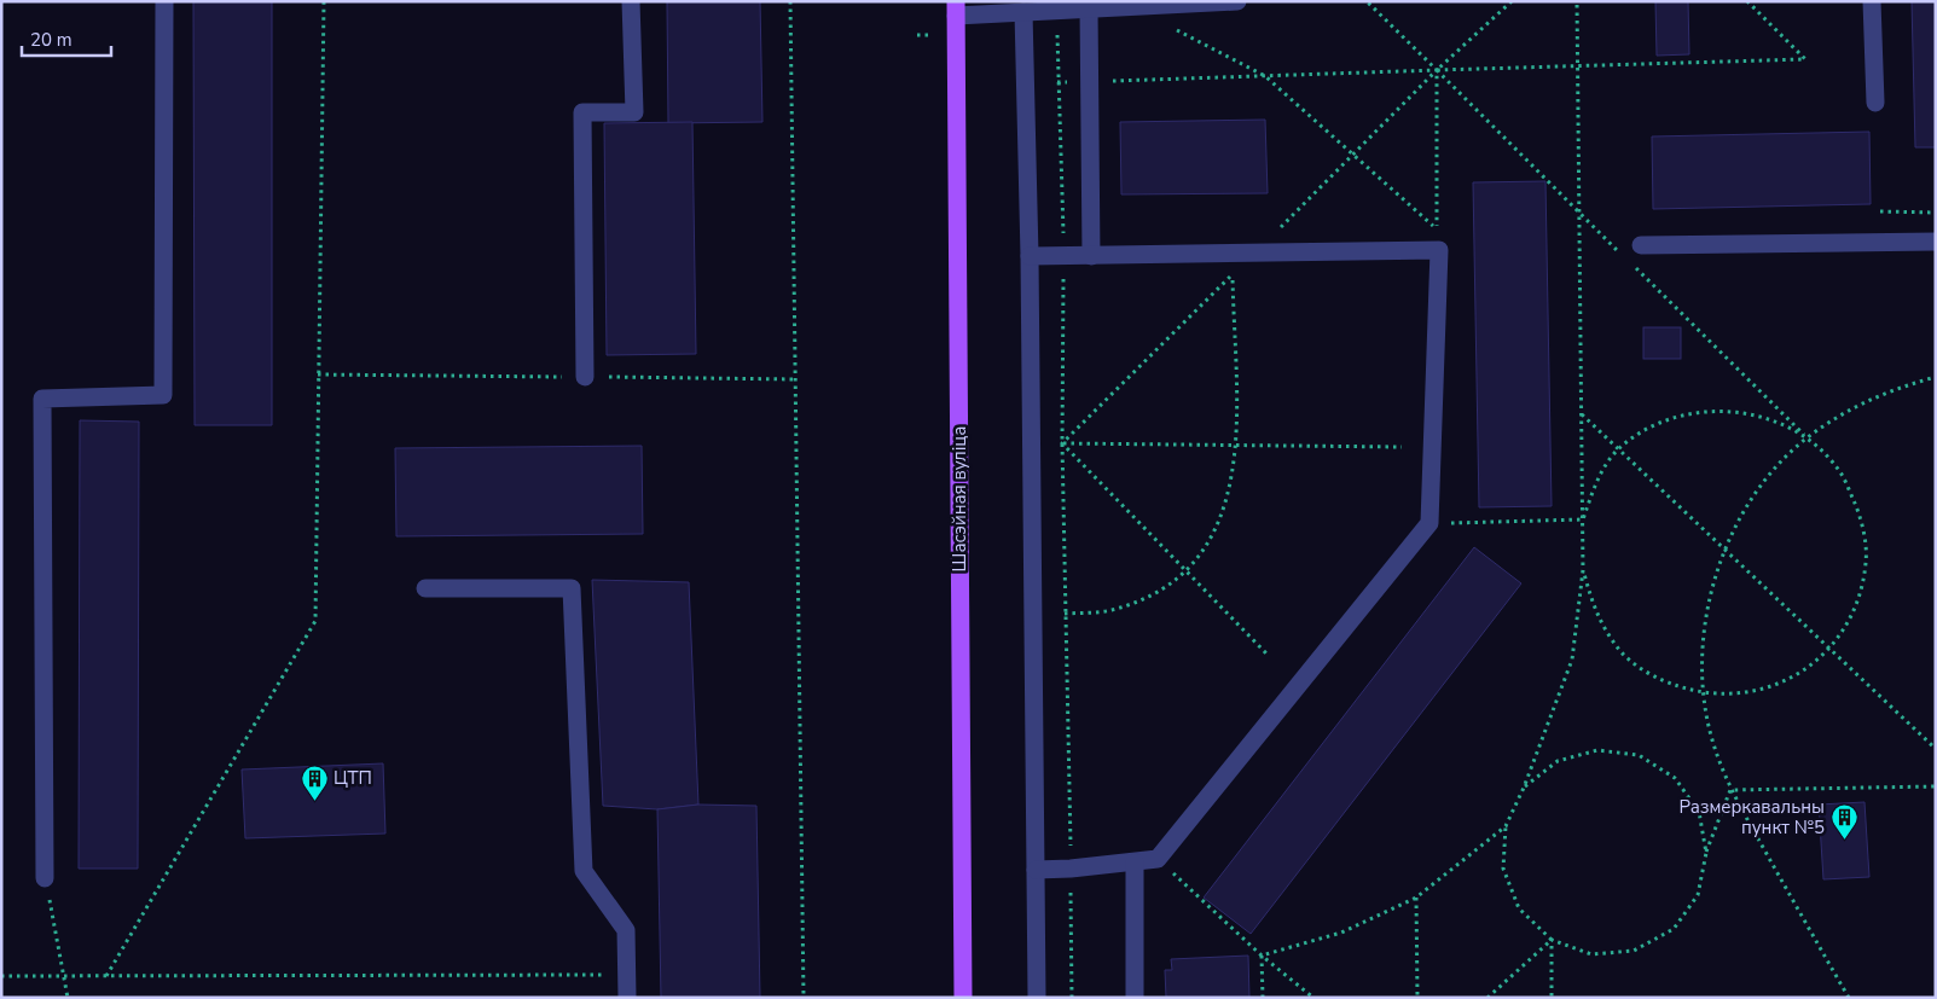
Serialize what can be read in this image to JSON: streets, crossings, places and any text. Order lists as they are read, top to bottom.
{
  "streets": {
    "main road": ["Шасэйная вуліца"]
  },
  "places": {
    "building": ["ЦТП", "Размеркавальны пункт №5"]
  },
  "scale_bar": "20 m"
}
